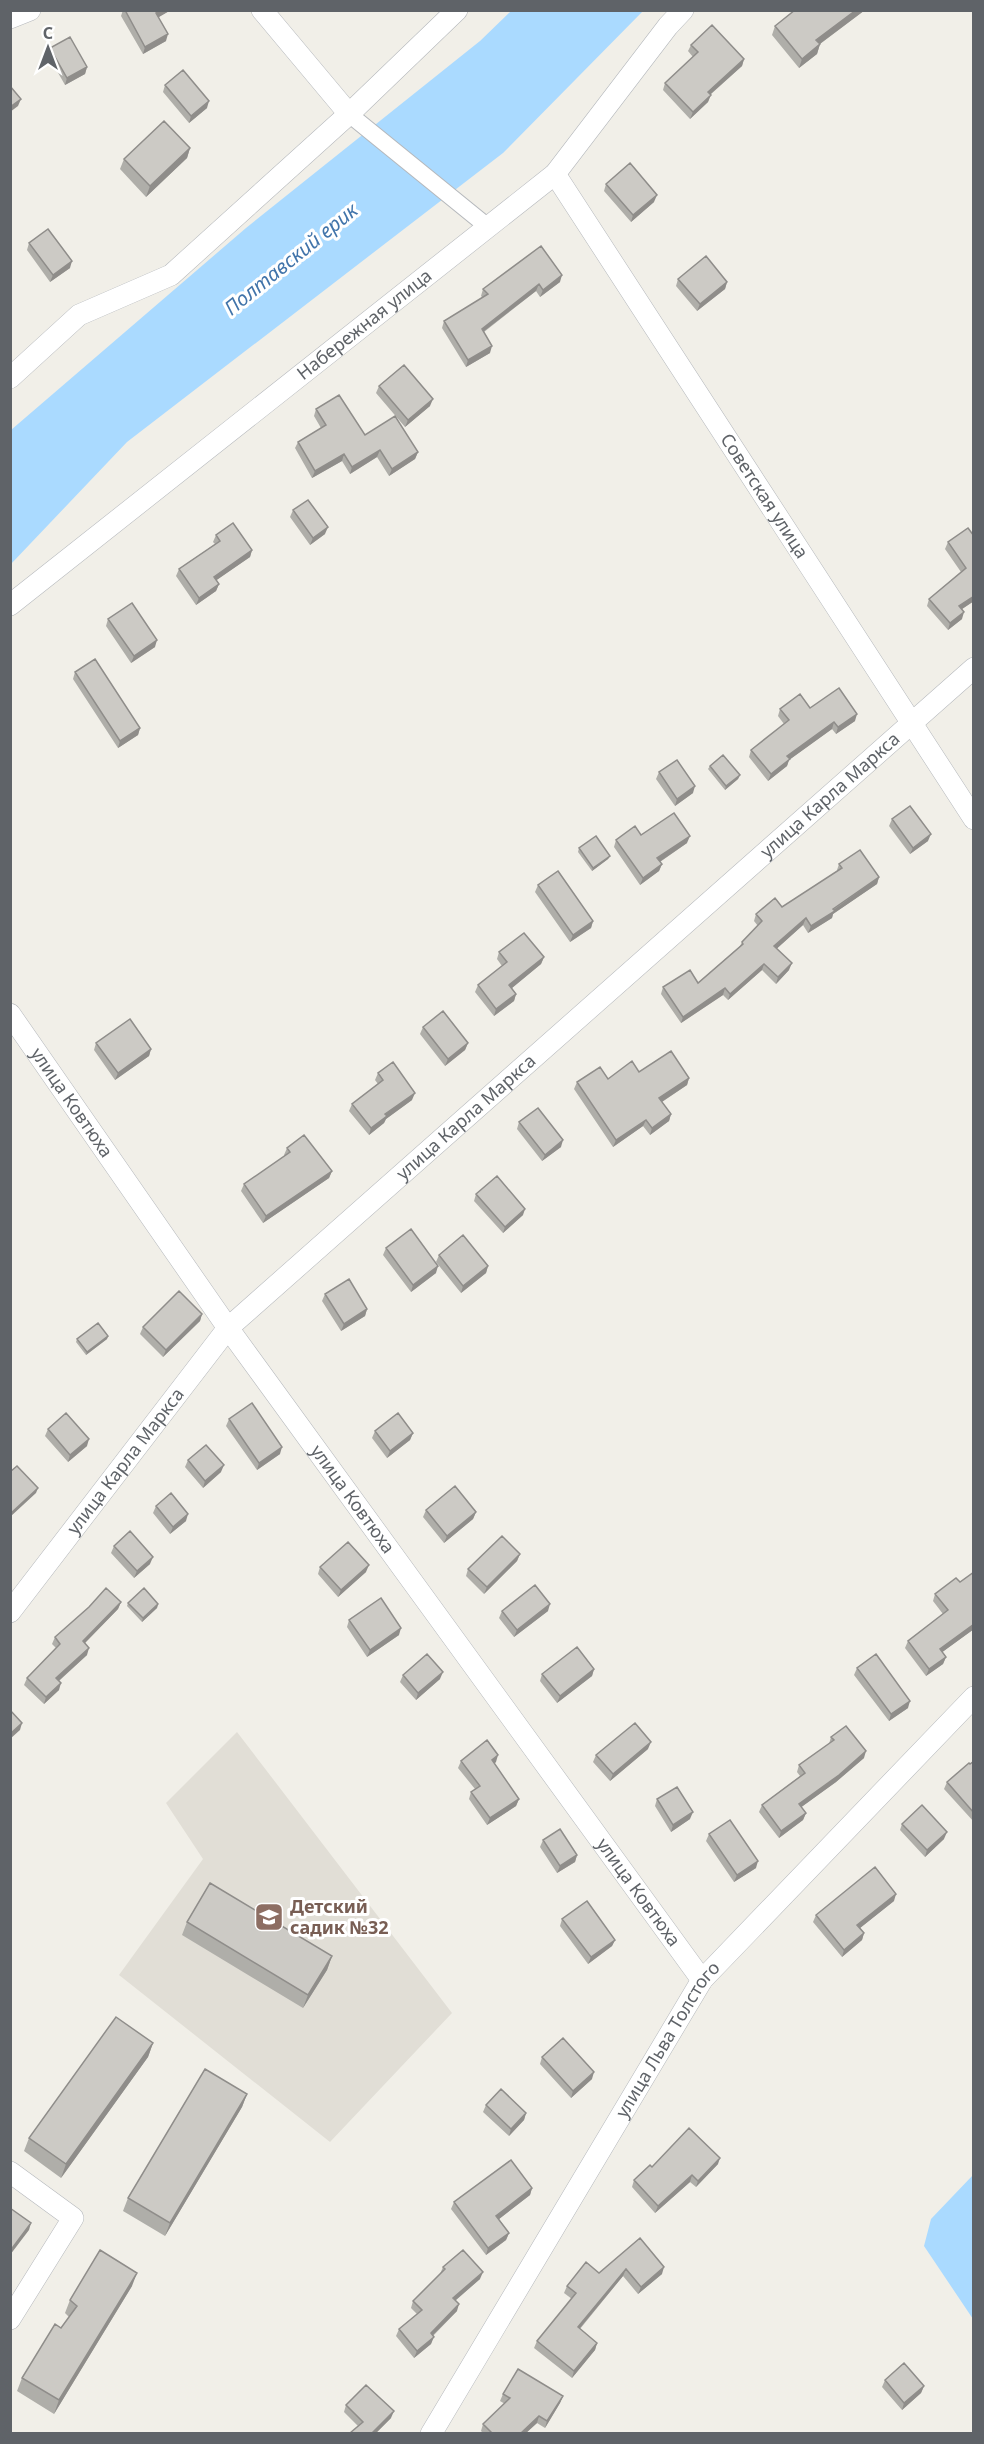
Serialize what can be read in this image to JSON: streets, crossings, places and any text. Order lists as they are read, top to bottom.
{
  "streets": {
    "street": [
      "Набережная улица",
      "Советская улица",
      "улица Карла Маркса",
      "улица Ковтюха",
      "улица Льва Толстого"
    ]
  },
  "crossings": [
    ["Набережная улица", "Советская улица"],
    ["Советская улица", "улица Карла Маркса"],
    ["улица Карла Маркса", "улица Ковтюха"],
    ["улица Ковтюха", "улица Льва Толстого"]
  ],
  "water": ["Полтавский ерик"],
  "places": {
    "school or university": ["Детский садик №32"]
  },
  "north": "top"
}
